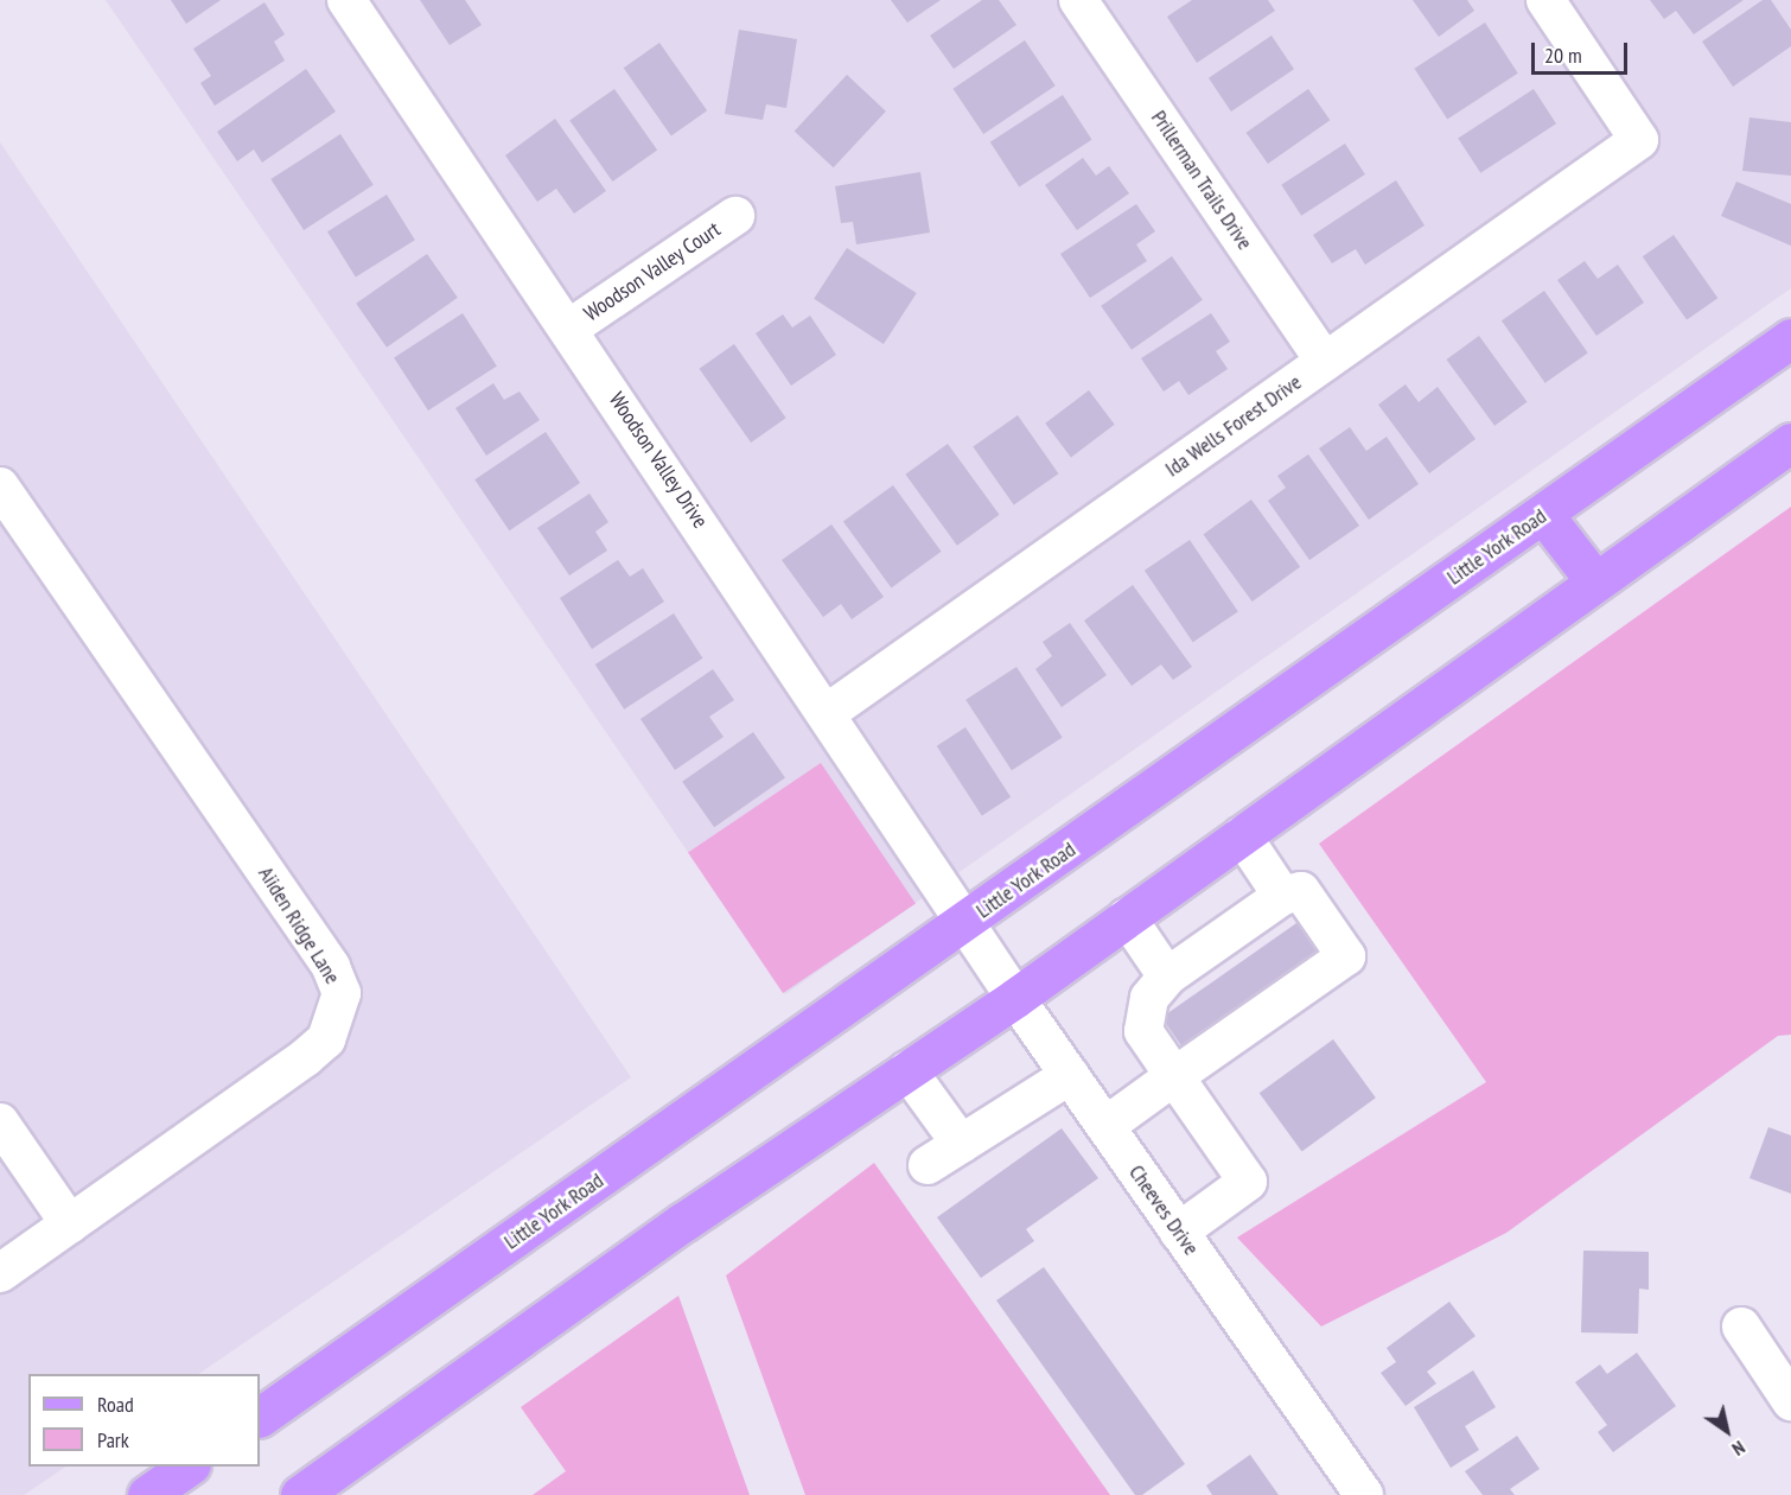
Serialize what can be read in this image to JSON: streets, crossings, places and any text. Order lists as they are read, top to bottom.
{
  "streets": {
    "main road": ["Little York Road"],
    "street": [
      "Prillerman Trails Drive",
      "Woodson Valley Court",
      "Ida Wells Forest Drive",
      "Woodson Valley Drive",
      "Aiiden Ridge Lane",
      "Cheeves Drive"
    ]
  },
  "crossings": [
    ["Prillerman Trails Drive", "Ida Wells Forest Drive"],
    ["Woodson Valley Court", "Woodson Valley Drive"],
    ["Ida Wells Forest Drive", "Woodson Valley Drive"],
    ["Woodson Valley Drive", "Little York Road"],
    ["Woodson Valley Drive", "Cheeves Drive"],
    ["Little York Road", "Cheeves Drive"]
  ],
  "legend": ["Road", "Park"],
  "scale_bar": "20 m",
  "north": "bottom right"
}
